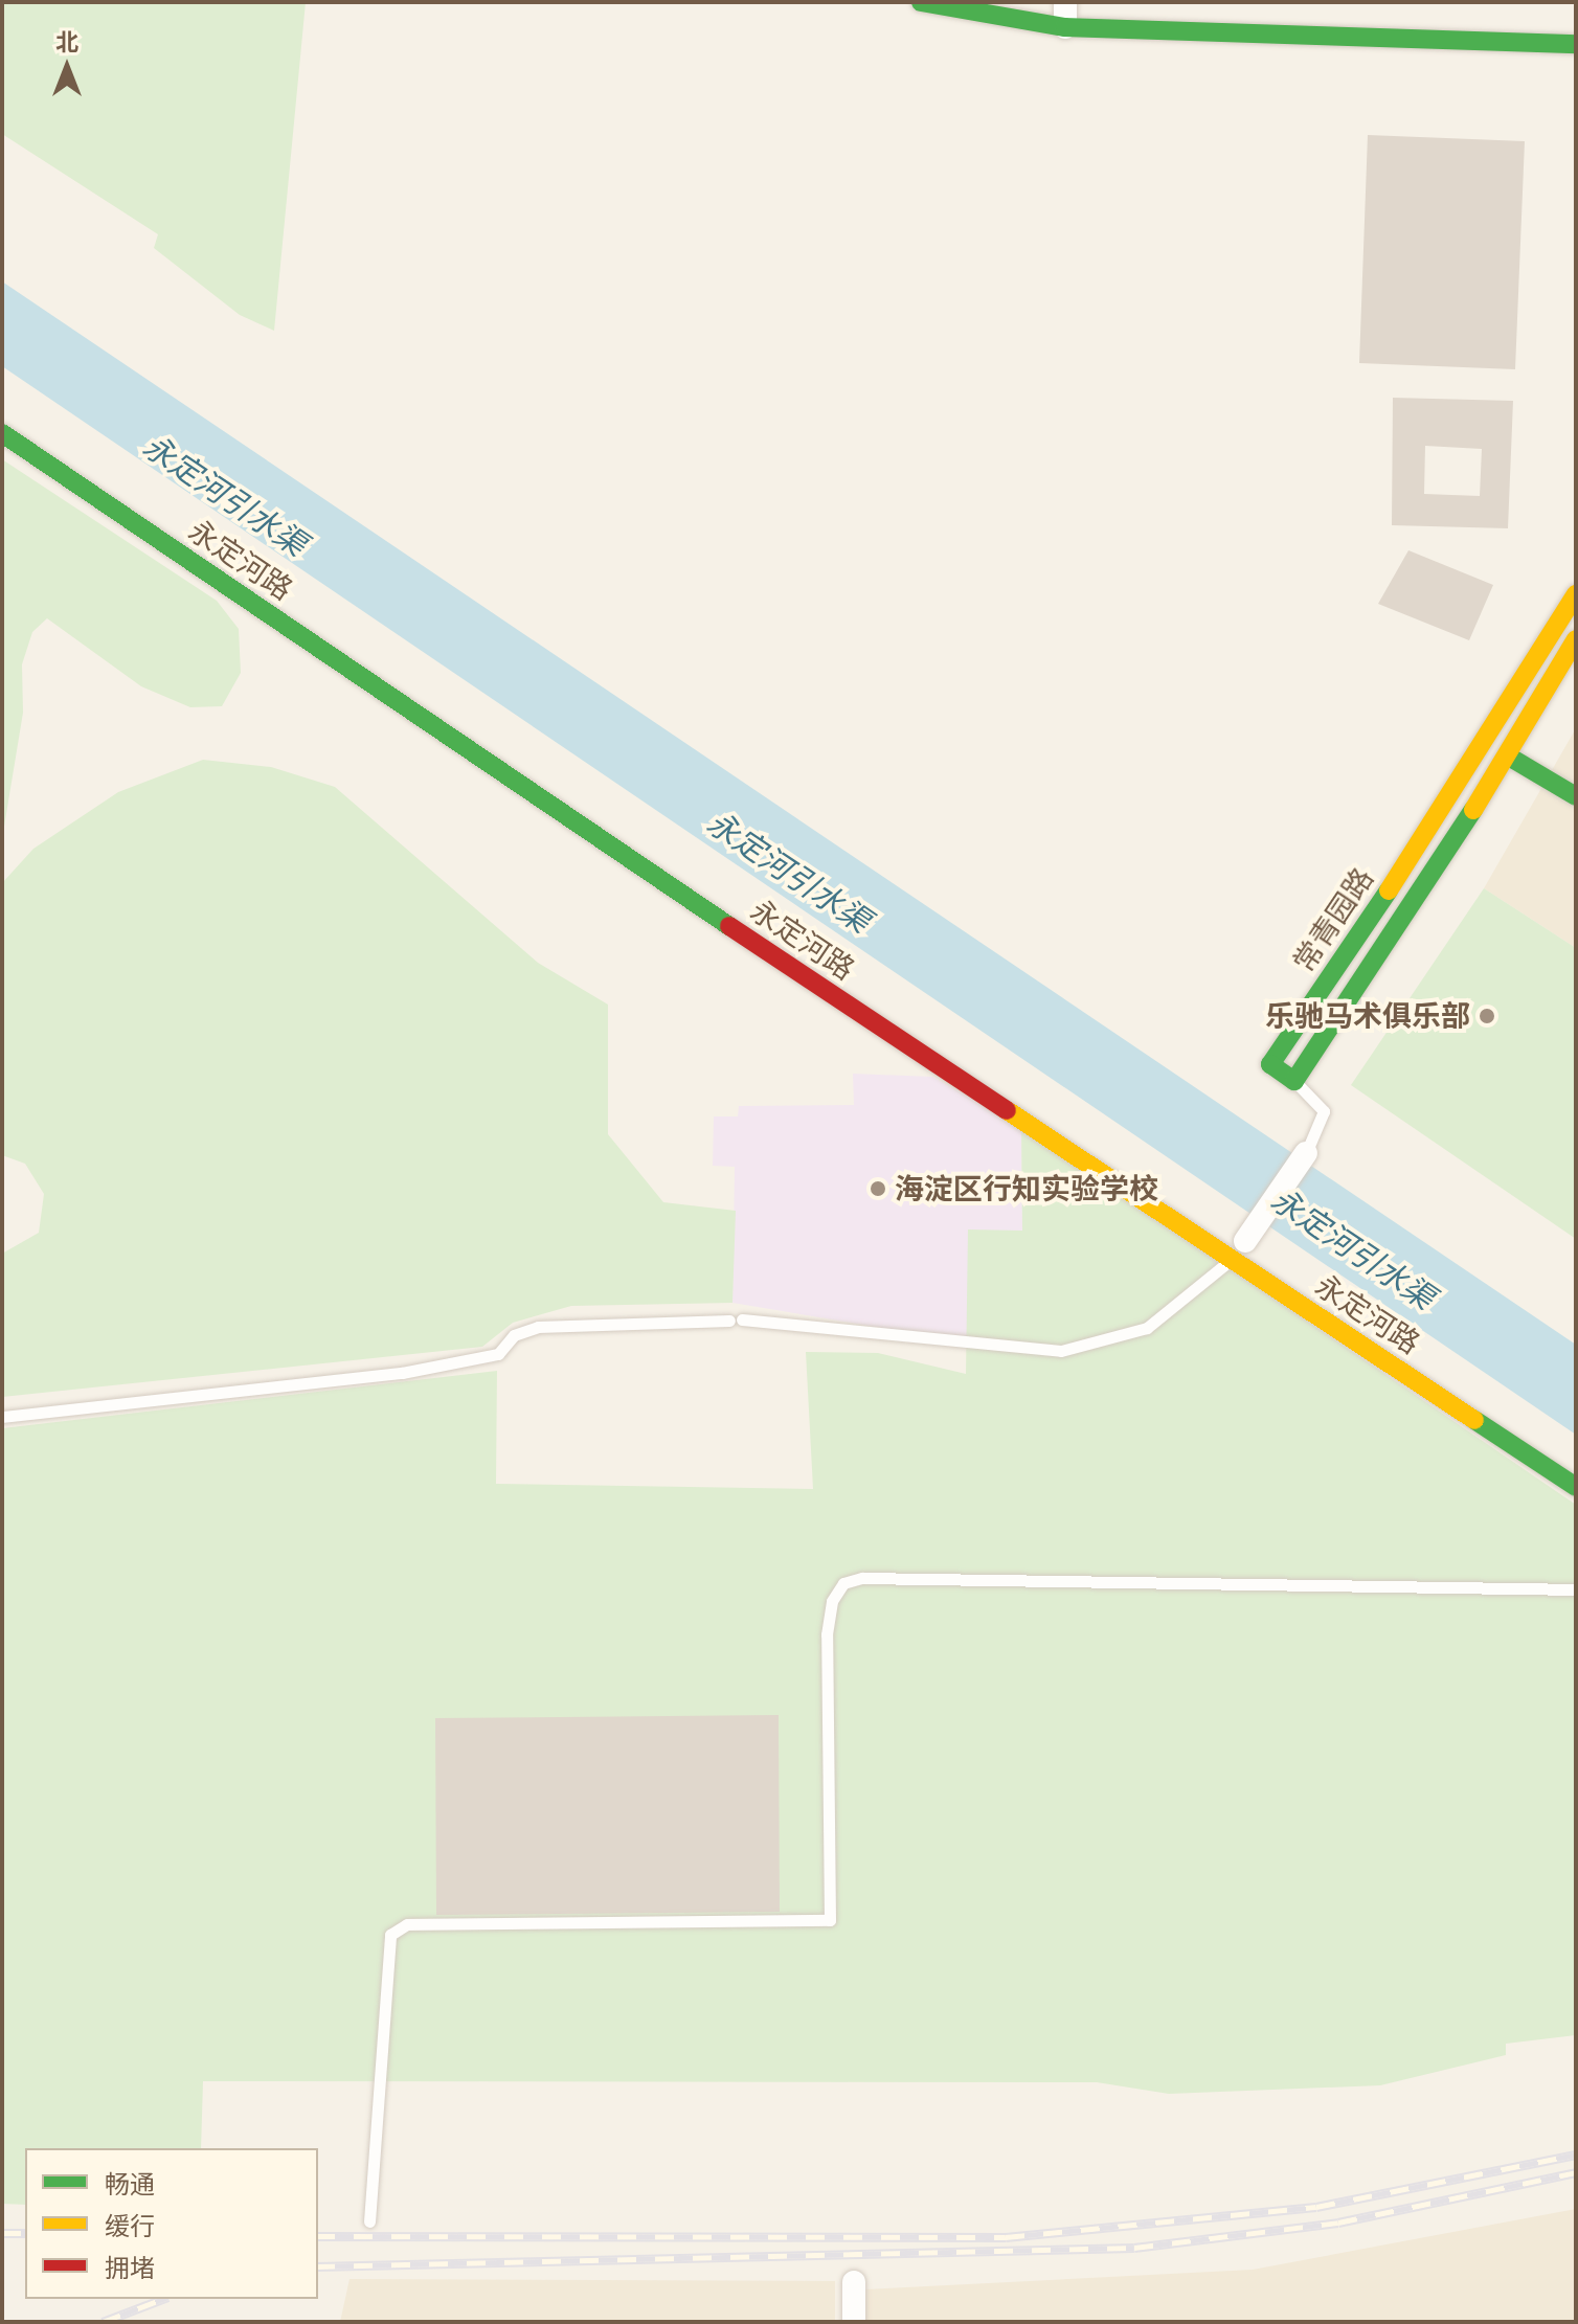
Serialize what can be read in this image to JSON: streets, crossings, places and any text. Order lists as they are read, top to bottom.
{
  "streets": {
    "street": ["永定河路", "常青园路"]
  },
  "water": ["永定河引水渠"],
  "places": ["乐驰马术俱乐部", "海淀区行知实验学校"],
  "legend": ["畅通", "缓行", "拥堵"],
  "north": "top"
}
